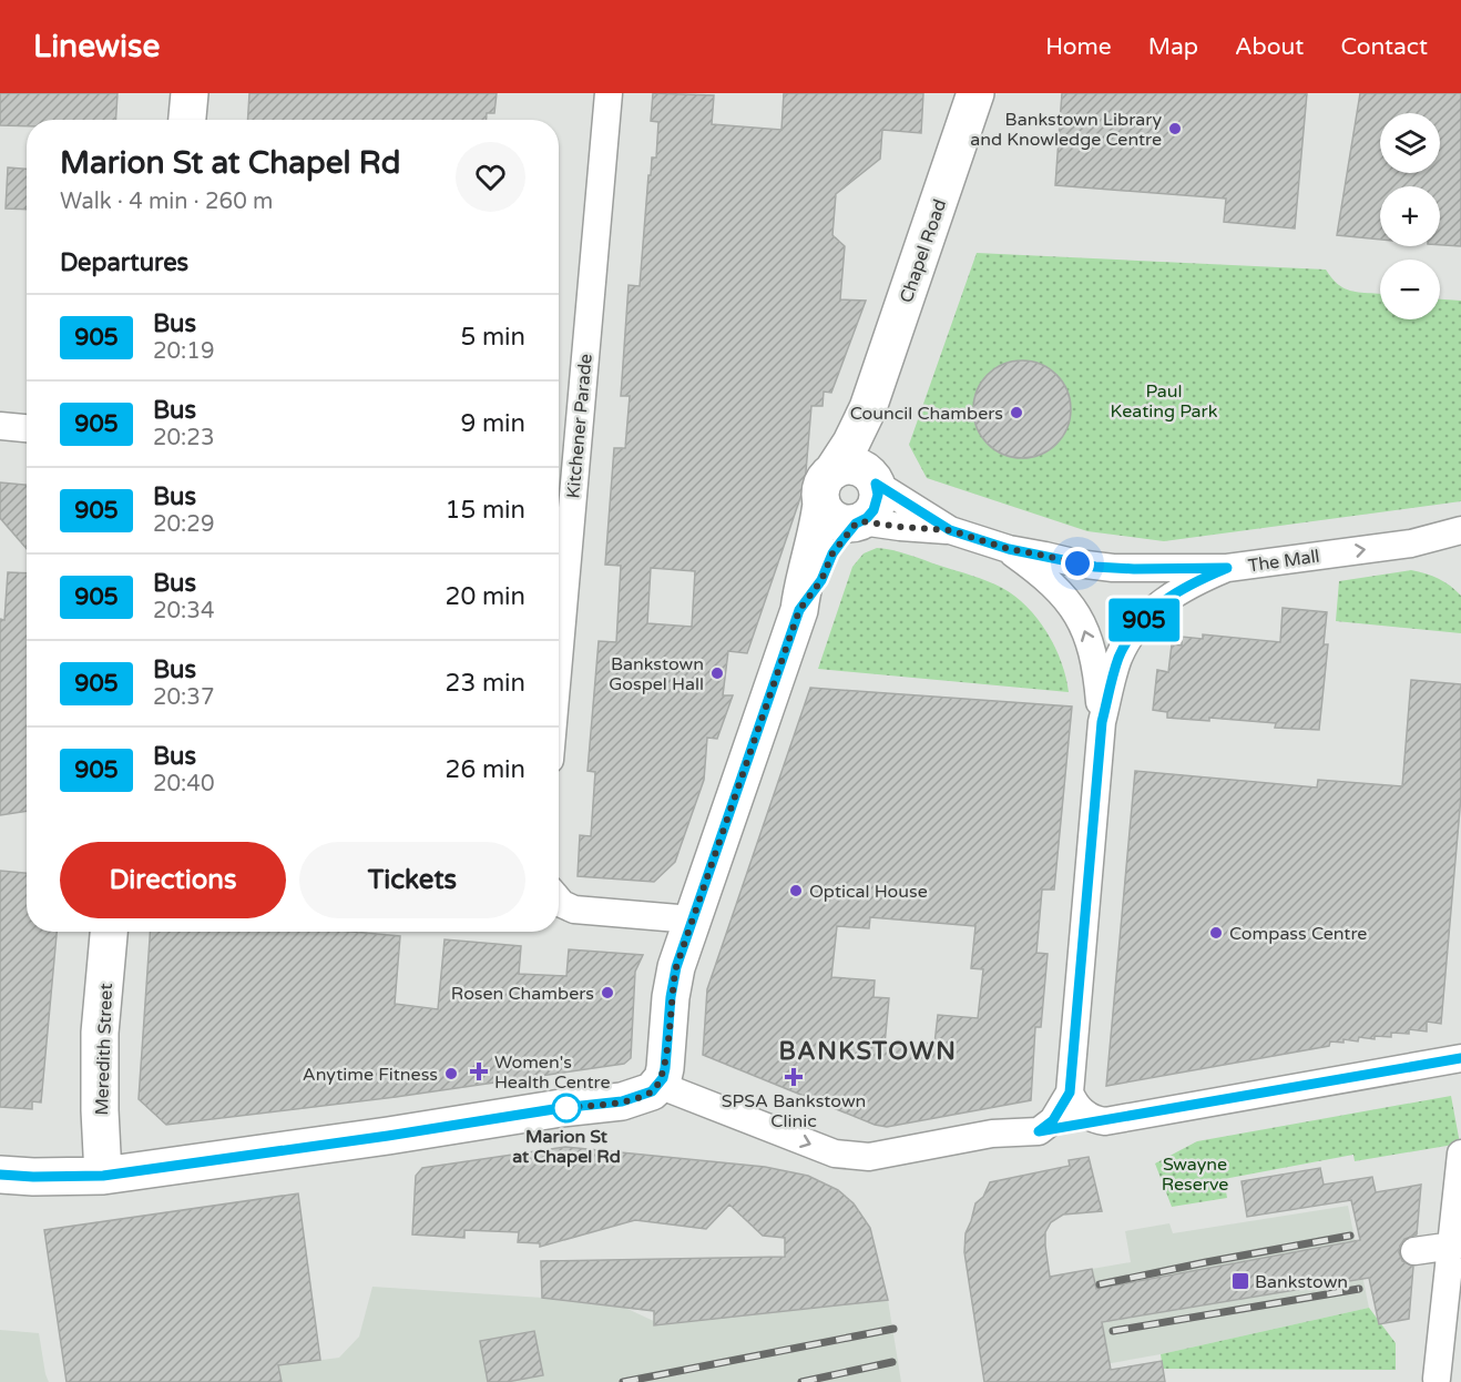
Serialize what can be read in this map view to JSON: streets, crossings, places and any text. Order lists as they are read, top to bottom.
{
  "streets": {
    "street": [
      "Chapel Road",
      "Kitchener Parade",
      "The Mall",
      "Meredith Street"
    ]
  },
  "crossings": [
    ["Chapel Road", "The Mall"]
  ],
  "districts": ["BANKSTOWN"],
  "parks": ["Paul Keating Park", "Swayne Reserve"],
  "places": {
    "other": [
      "Bankstown Library and Knowledge Centre",
      "Council Chambers",
      "Bankstown Gospel Hall",
      "Optical House",
      "Compass Centre",
      "Rosen Chambers",
      "Anytime Fitness",
      "Marion St at Chapel Rd"
    ],
    "health": ["Women's Health Centre", "SPSA Bankstown Clinic"],
    "transit": ["Bankstown"]
  },
  "lines": ["bus line 905"],
  "page": {
    "header": "Linewise",
    "nav": [
      "Home",
      "Map",
      "About",
      "Contact"
    ],
    "on_map": "905",
    "map_buttons": ["+", "−"],
    "heading": [
      ["Marion St at Chapel Rd", "Walk · 4 min · 260 m"],
      "Departures"
    ],
    "list": [
      {
        "mark": "905",
        "name": "Bus",
        "note": "20:19",
        "value": "5 min"
      },
      {
        "mark": "905",
        "name": "Bus",
        "note": "20:23",
        "value": "9 min"
      },
      {
        "mark": "905",
        "name": "Bus",
        "note": "20:29",
        "value": "15 min"
      },
      {
        "mark": "905",
        "name": "Bus",
        "note": "20:34",
        "value": "20 min"
      },
      {
        "mark": "905",
        "name": "Bus",
        "note": "20:37",
        "value": "23 min"
      },
      {
        "mark": "905",
        "name": "Bus",
        "note": "20:40",
        "value": "26 min"
      }
    ],
    "buttons": ["Directions", "Tickets"]
  }
}
